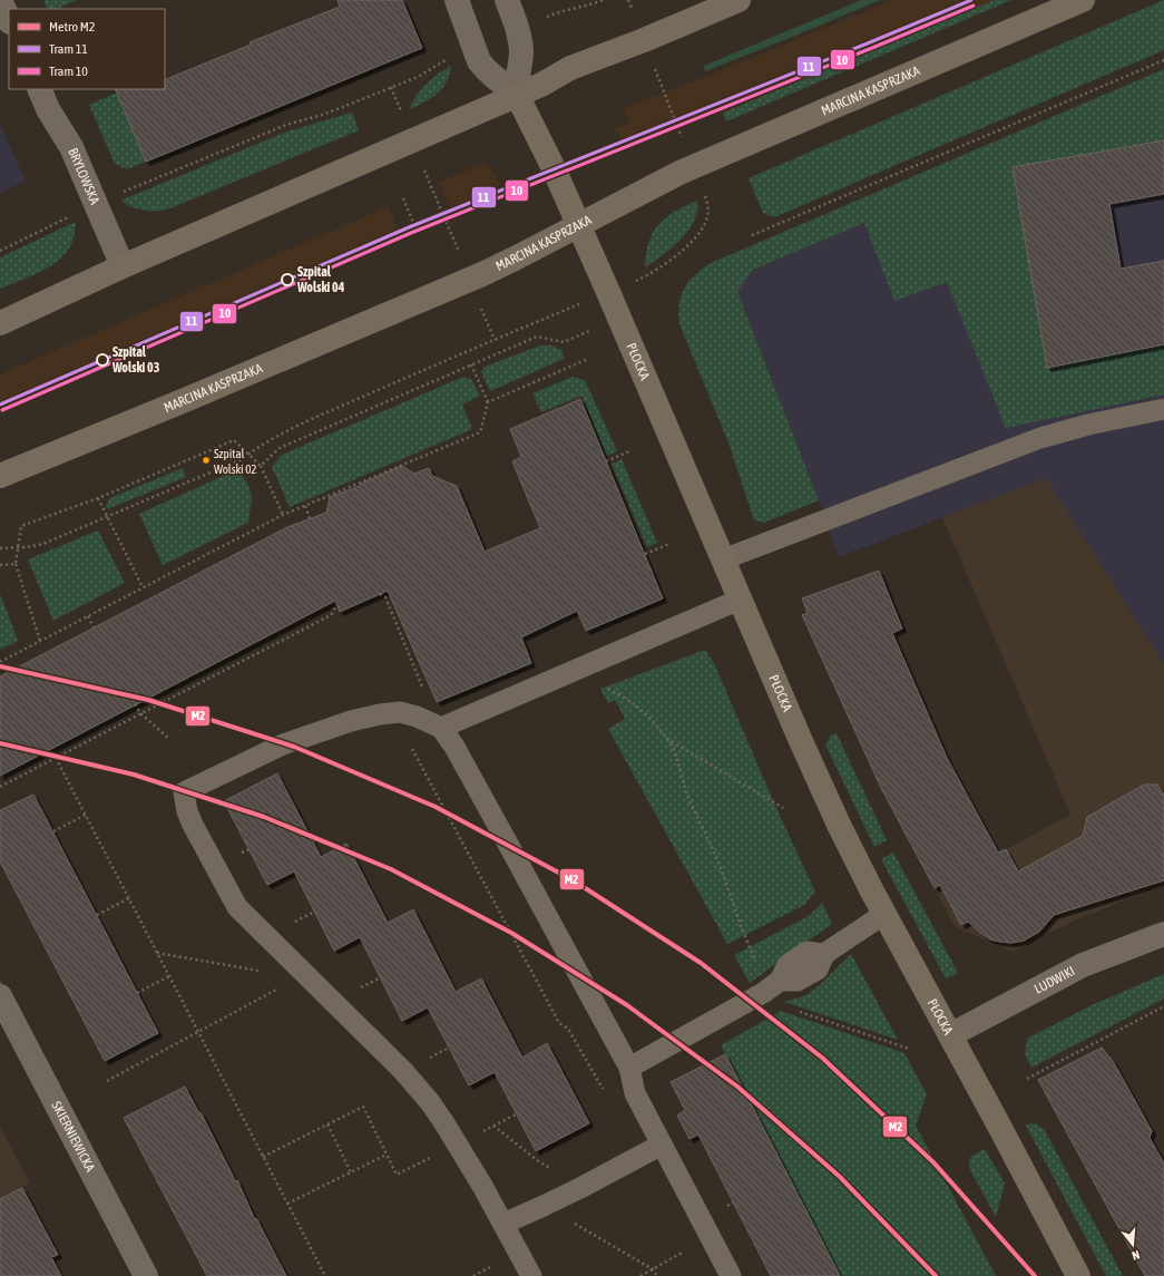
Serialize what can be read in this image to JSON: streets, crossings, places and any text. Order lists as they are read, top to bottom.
{
  "streets": {
    "main road": ["MARCINA KASPRZAKA", "PŁOCKA"],
    "street": ["BRYLOWSKA", "LUDWIKI", "SKIERNIEWICKA"]
  },
  "crossings": [
    ["MARCINA KASPRZAKA", "PŁOCKA"],
    ["PŁOCKA", "LUDWIKI"]
  ],
  "places": ["Szpital Wolski 04", "Szpital Wolski 03", "Szpital Wolski 02"],
  "lines": ["tram line 11", "tram line 10", "metro line M2"],
  "legend": ["Metro M2", "Tram 11", "Tram 10"],
  "north": "bottom"
}
